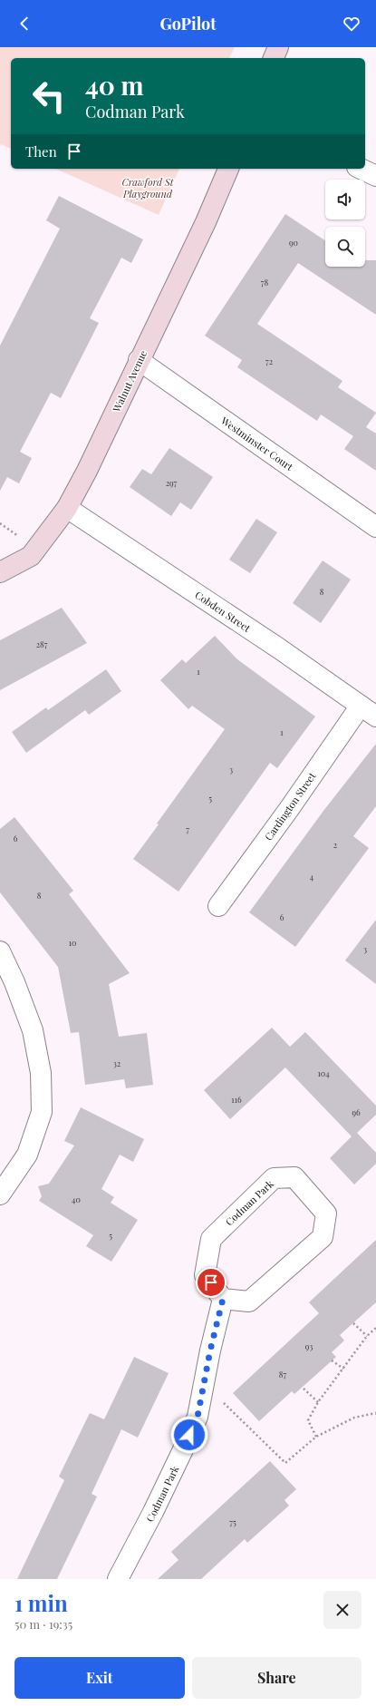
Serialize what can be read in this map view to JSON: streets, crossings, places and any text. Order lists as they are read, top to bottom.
{
  "streets": {
    "street": [
      "Walnut Avenue",
      "Westminster Court",
      "Cobden Street",
      "Cardington Street",
      "Codman Park"
    ]
  },
  "crossings": [
    ["Walnut Avenue", "Westminster Court"],
    ["Walnut Avenue", "Cobden Street"],
    ["Cobden Street", "Cardington Street"]
  ],
  "parks": ["Crawford St Playground"],
  "house_numbers": [
    "90",
    "78",
    "72",
    "297",
    "8",
    "287",
    "1",
    "1",
    "3",
    "5",
    "7",
    "6",
    "2",
    "4",
    "8",
    "6",
    "10",
    "3",
    "32",
    "104",
    "116",
    "96",
    "40",
    "5",
    "93",
    "87",
    "75"
  ],
  "page": {
    "header": "GoPilot",
    "turn": ["40 m", "Codman Park"],
    "then": "Then",
    "heading": ["1 min", "50 m · 19:35"],
    "buttons": ["Exit", "Share"]
  }
}
